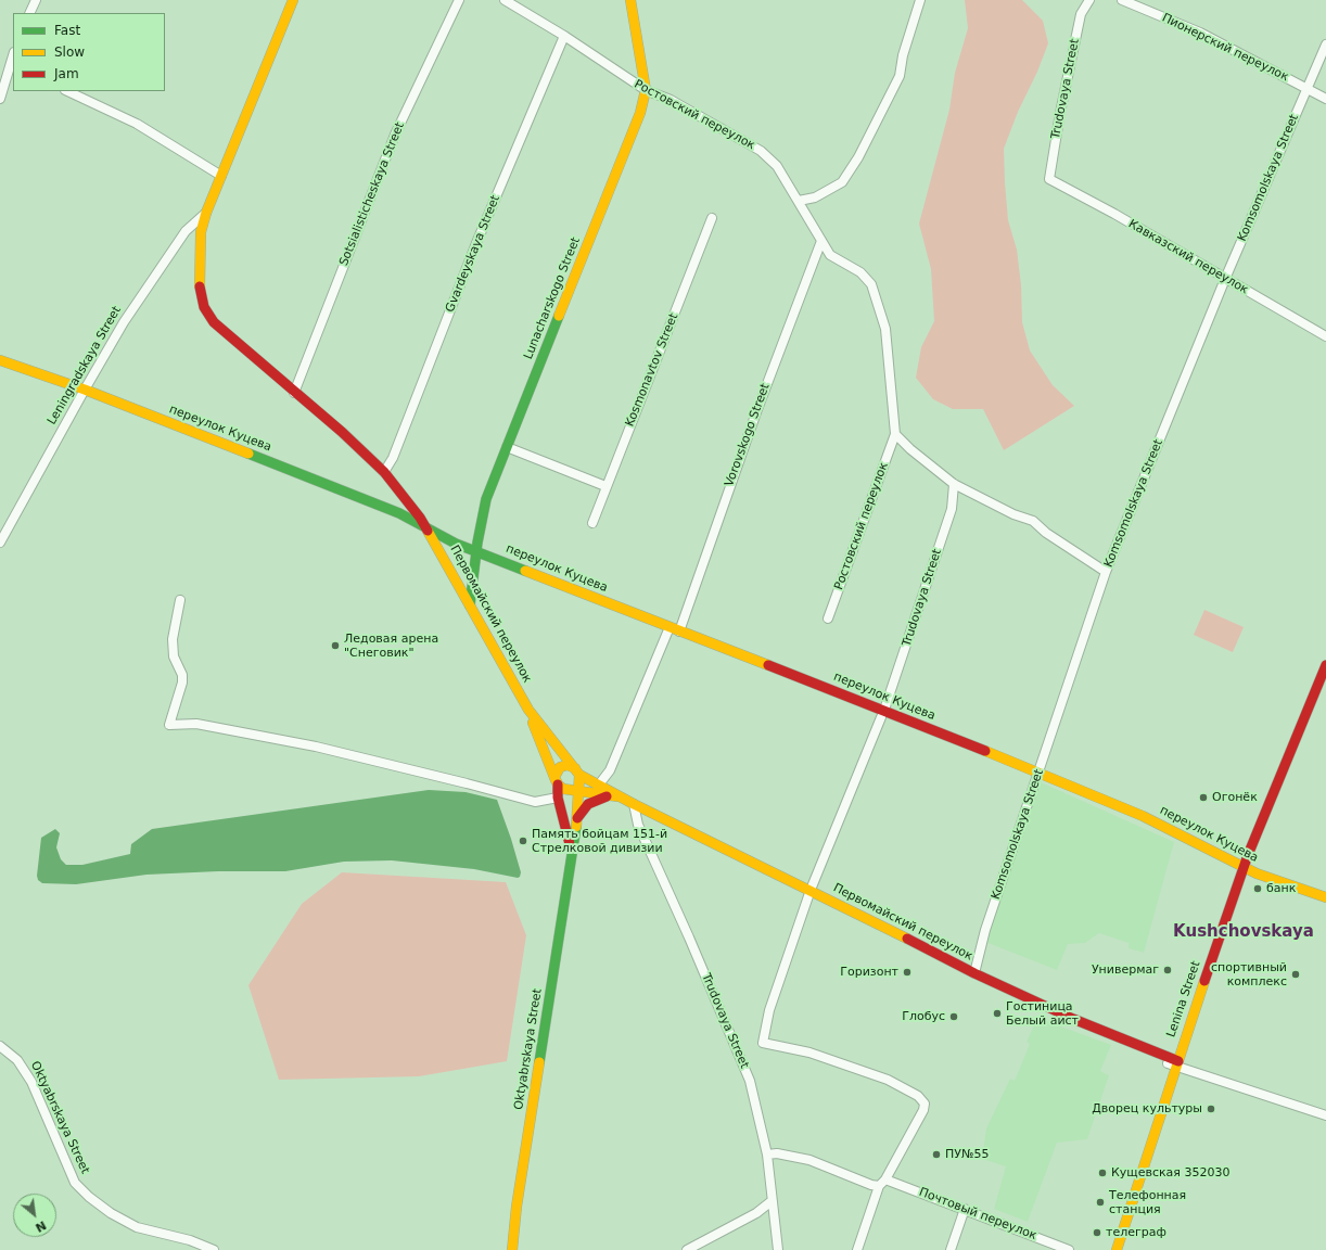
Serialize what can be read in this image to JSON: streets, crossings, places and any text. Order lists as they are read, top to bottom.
{
  "streets": {
    "street": [
      "Пионерский переулок",
      "Trudovaya Street",
      "Ростовский переулок",
      "Komsomolskaya Street",
      "Sotsialisticheskaya Street",
      "Gvardeyskaya Street",
      "Кавказский переулок",
      "Lunacharskogo Street",
      "Leningradskaya Street",
      "Kosmonavtov Street",
      "переулок Куцева",
      "Vorovskogo Street",
      "Первомайский переулок",
      "Lenina Street",
      "Oktyabrskaya Street",
      "Почтовый переулок"
    ]
  },
  "crossings": [
    ["Пионерский переулок", "Komsomolskaya Street"],
    ["Trudovaya Street", "Кавказский переулок"],
    ["Trudovaya Street", "переулок Куцева"],
    ["Trudovaya Street", "Первомайский переулок"],
    ["Trudovaya Street", "Почтовый переулок"],
    ["Ростовский переулок", "Gvardeyskaya Street"],
    ["Ростовский переулок", "Lunacharskogo Street"],
    ["Ростовский переулок", "Vorovskogo Street"],
    ["Komsomolskaya Street", "Кавказский переулок"],
    ["Komsomolskaya Street", "переулок Куцева"],
    ["Komsomolskaya Street", "Первомайский переулок"],
    ["Sotsialisticheskaya Street", "переулок Куцева"],
    ["Gvardeyskaya Street", "переулок Куцева"],
    ["Lunacharskogo Street", "переулок Куцева"],
    ["Lunacharskogo Street", "Первомайский переулок"],
    ["Leningradskaya Street", "переулок Куцева"],
    ["переулок Куцева", "Vorovskogo Street"],
    ["переулок Куцева", "Первомайский переулок"],
    ["переулок Куцева", "Lenina Street"],
    ["Vorovskogo Street", "Первомайский переулок"],
    ["Первомайский переулок", "Lenina Street"],
    ["Первомайский переулок", "Oktyabrskaya Street"]
  ],
  "districts": ["Kushchovskaya"],
  "places": [
    "Ледовая арена \"Снеговик\"",
    "Огонёк",
    "Память бойцам 151-й Стрелковой дивизии",
    "банк",
    "Универмаг",
    "Горизонт",
    "спортивный комплекс",
    "Гостиница Белый аист",
    "Глобус",
    "Дворец культуры",
    "ПУ№55",
    "Кущевская 352030",
    "Телефонная станция",
    "телеграф"
  ],
  "legend": ["Fast", "Slow", "Jam"],
  "north": "bottom right"
}
